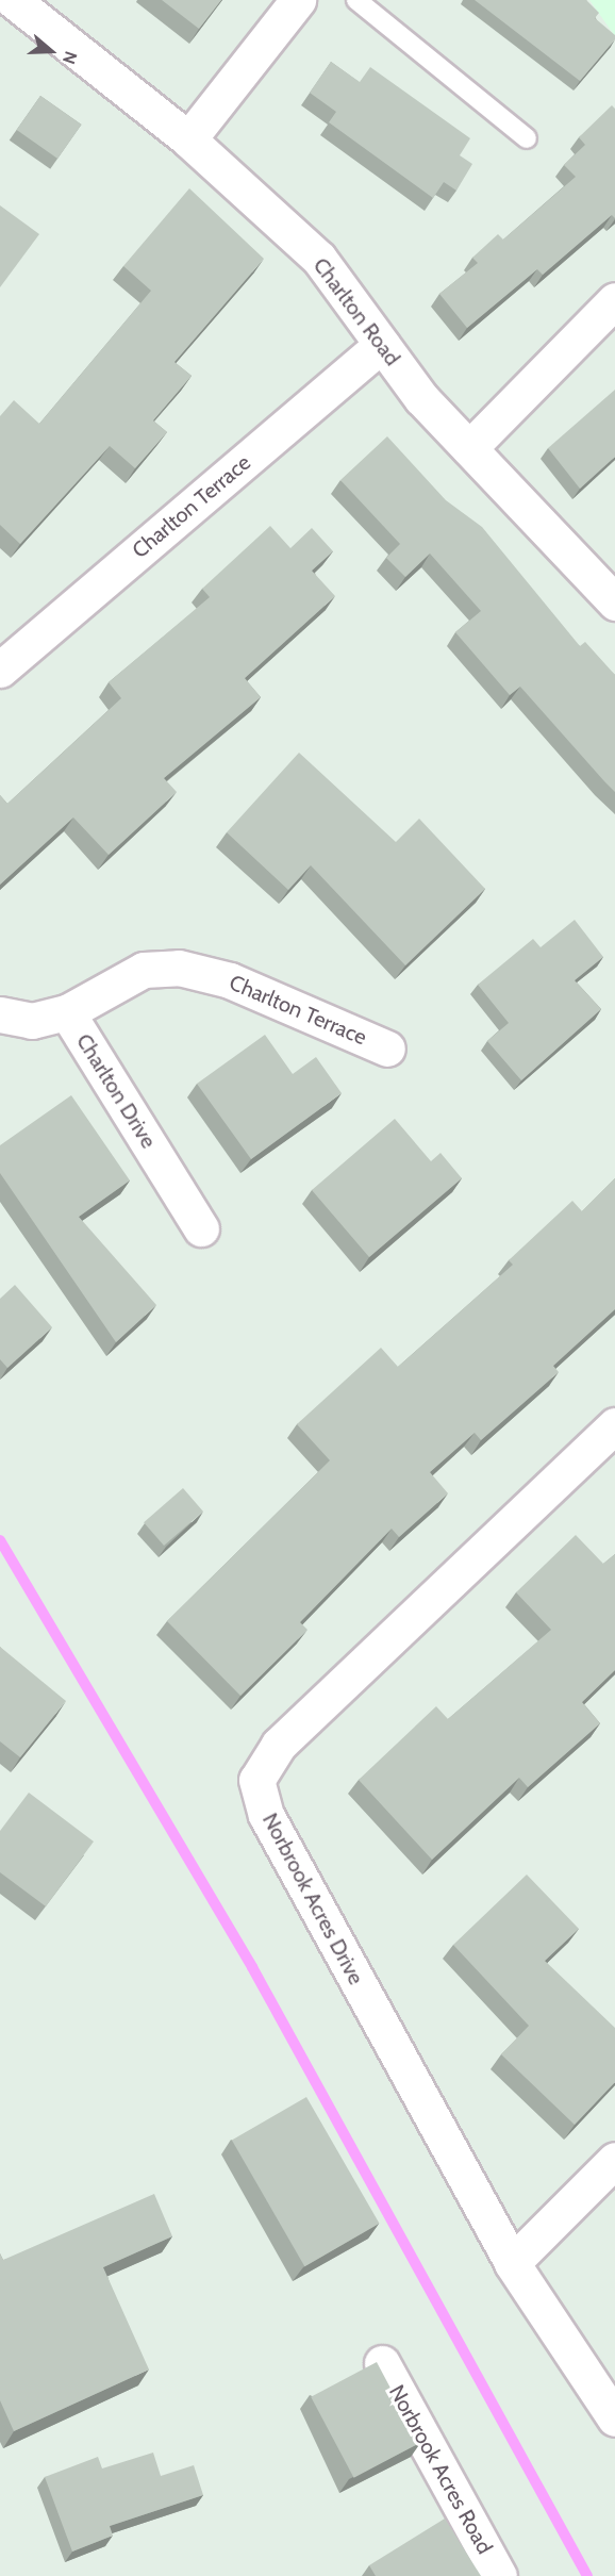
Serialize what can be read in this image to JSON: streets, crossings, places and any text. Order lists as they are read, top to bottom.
{
  "streets": {
    "street": [
      "Charlton Road",
      "Charlton Terrace",
      "Charlton Drive",
      "Norbrook Acres Drive",
      "Norbrook Acres Road"
    ]
  },
  "crossings": [
    ["Charlton Road", "Charlton Terrace"],
    ["Charlton Terrace", "Charlton Drive"]
  ],
  "north": "right"
}
